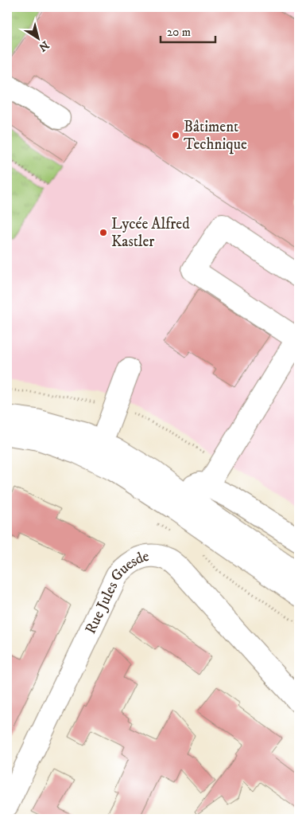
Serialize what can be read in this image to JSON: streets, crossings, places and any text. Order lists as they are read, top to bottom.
{
  "streets": {
    "street": ["Rue Jules Guesde"]
  },
  "places": ["Bâtiment Technique", "Lycée Alfred Kastler"],
  "scale_bar": "20 m",
  "north": "bottom right"
}
